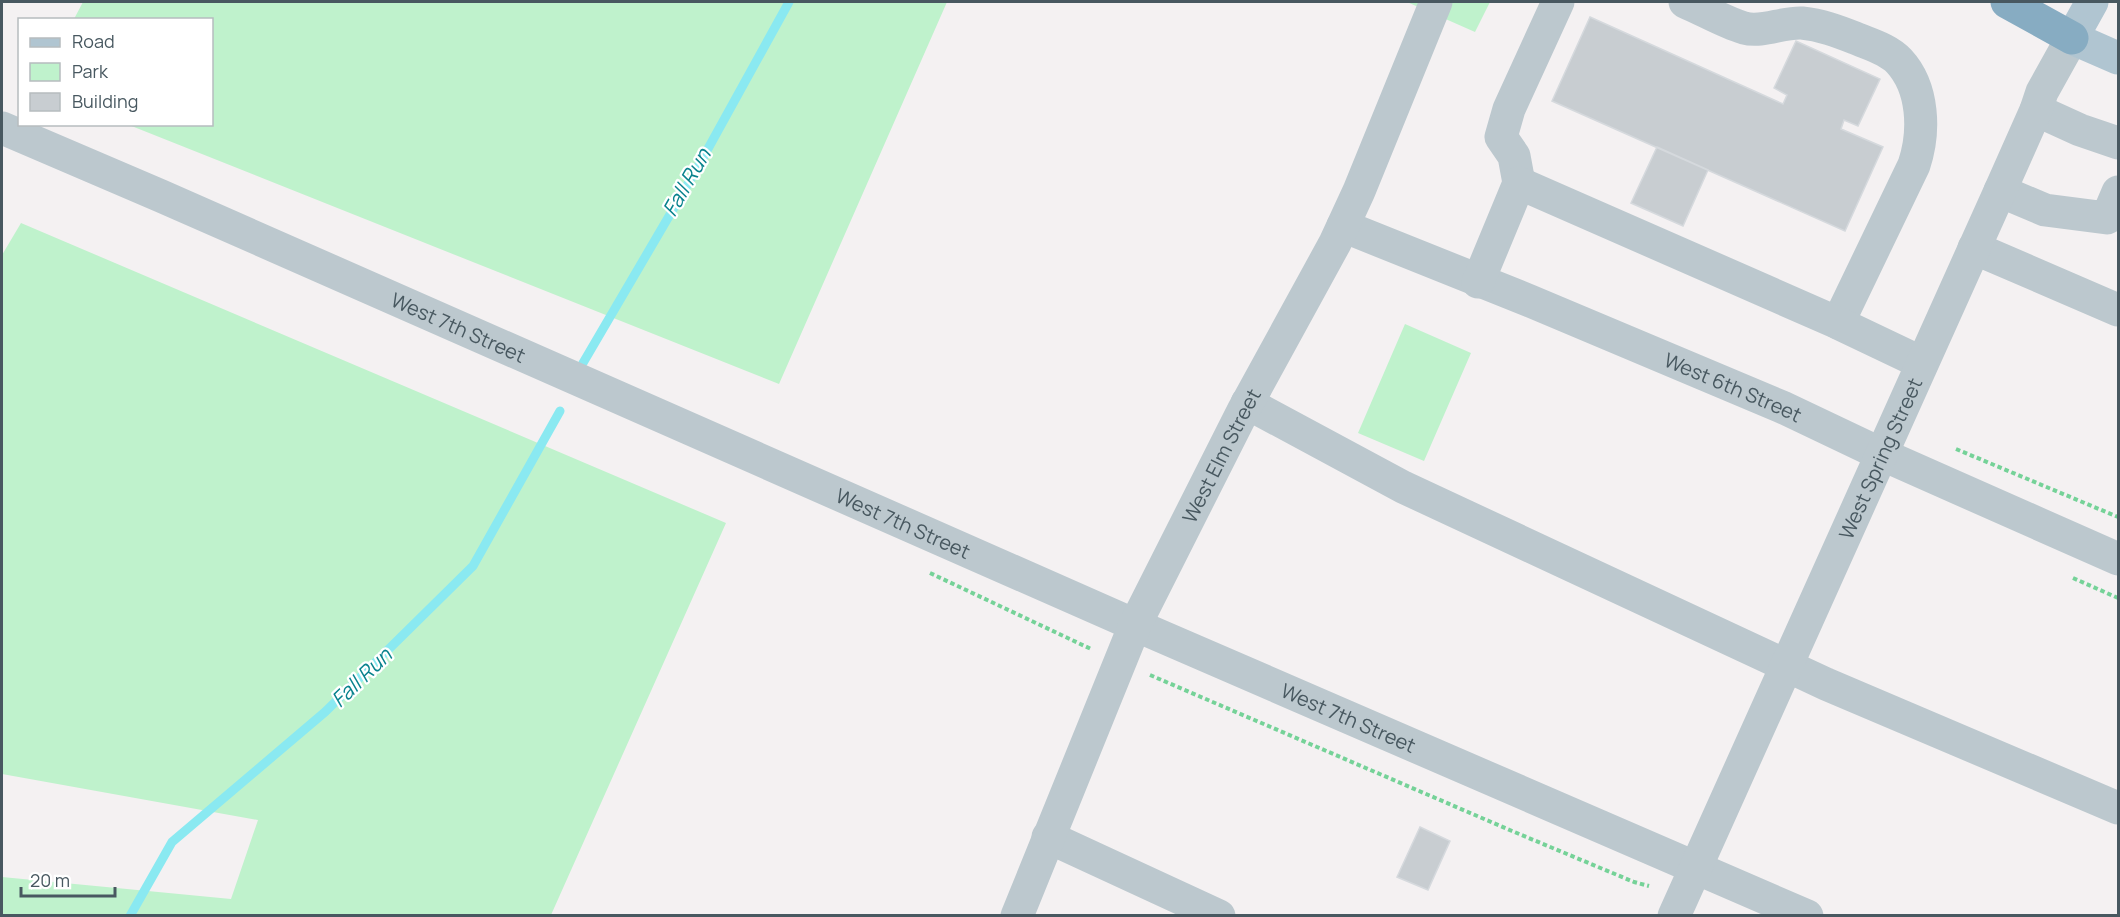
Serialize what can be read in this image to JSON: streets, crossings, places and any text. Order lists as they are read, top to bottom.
{
  "streets": {
    "main road": ["West Spring Street"],
    "street": ["West 7th Street", "West 6th Street", "West Elm Street"]
  },
  "crossings": [
    ["West 7th Street", "West Elm Street"],
    ["West 7th Street", "West Spring Street"],
    ["West 6th Street", "West Elm Street"],
    ["West 6th Street", "West Spring Street"]
  ],
  "water": ["Fall Run"],
  "legend": ["Road", "Park", "Building"],
  "scale_bar": "20 m"
}
